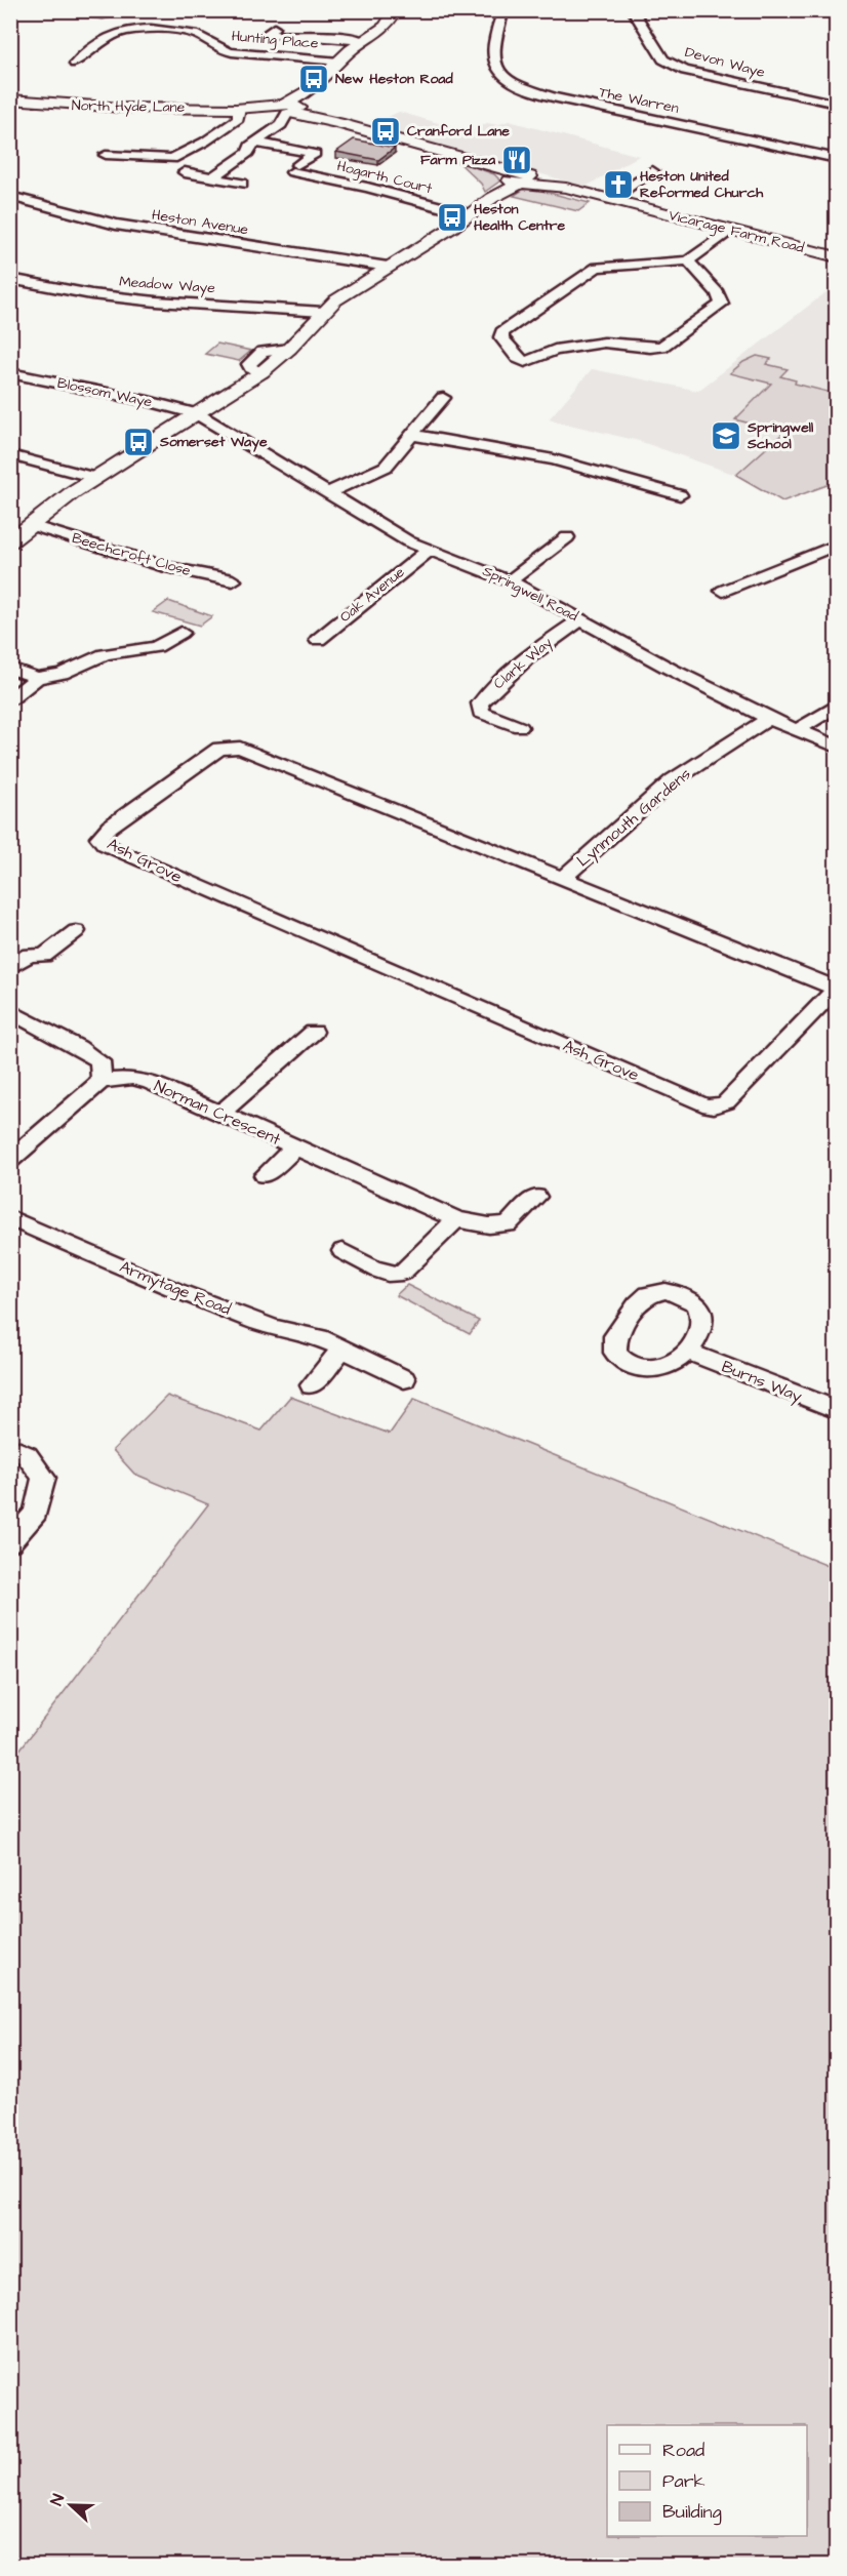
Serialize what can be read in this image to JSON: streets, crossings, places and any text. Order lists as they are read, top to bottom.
{
  "streets": {
    "street": [
      "Hunting Place",
      "Devon Waye",
      "The Warren",
      "North Hyde Lane",
      "Hogarth Court",
      "Heston Avenue",
      "Vicarage Farm Road",
      "Meadow Waye",
      "Blossom Waye",
      "Beechcroft Close",
      "Springwell Road",
      "Oak Avenue",
      "Clark Way",
      "Lynmouth Gardens",
      "Ash Grove",
      "Norman Crescent",
      "Armytage Road",
      "Burns Way"
    ]
  },
  "crossings": [
    ["North Hyde Lane", "Vicarage Farm Road"],
    ["Blossom Waye", "Springwell Road"],
    ["Springwell Road", "Oak Avenue"],
    ["Springwell Road", "Clark Way"],
    ["Springwell Road", "Lynmouth Gardens"],
    ["Lynmouth Gardens", "Ash Grove"]
  ],
  "places": {
    "bus stop": [
      "New Heston Road",
      "Cranford Lane",
      "Heston Health Centre",
      "Somerset Waye"
    ],
    "restaurant": ["Farm Pizza"],
    "church": ["Heston United Reformed Church"],
    "school or university": ["Springwell School"]
  },
  "legend": ["Road", "Park", "Building"],
  "north": "left"
}
